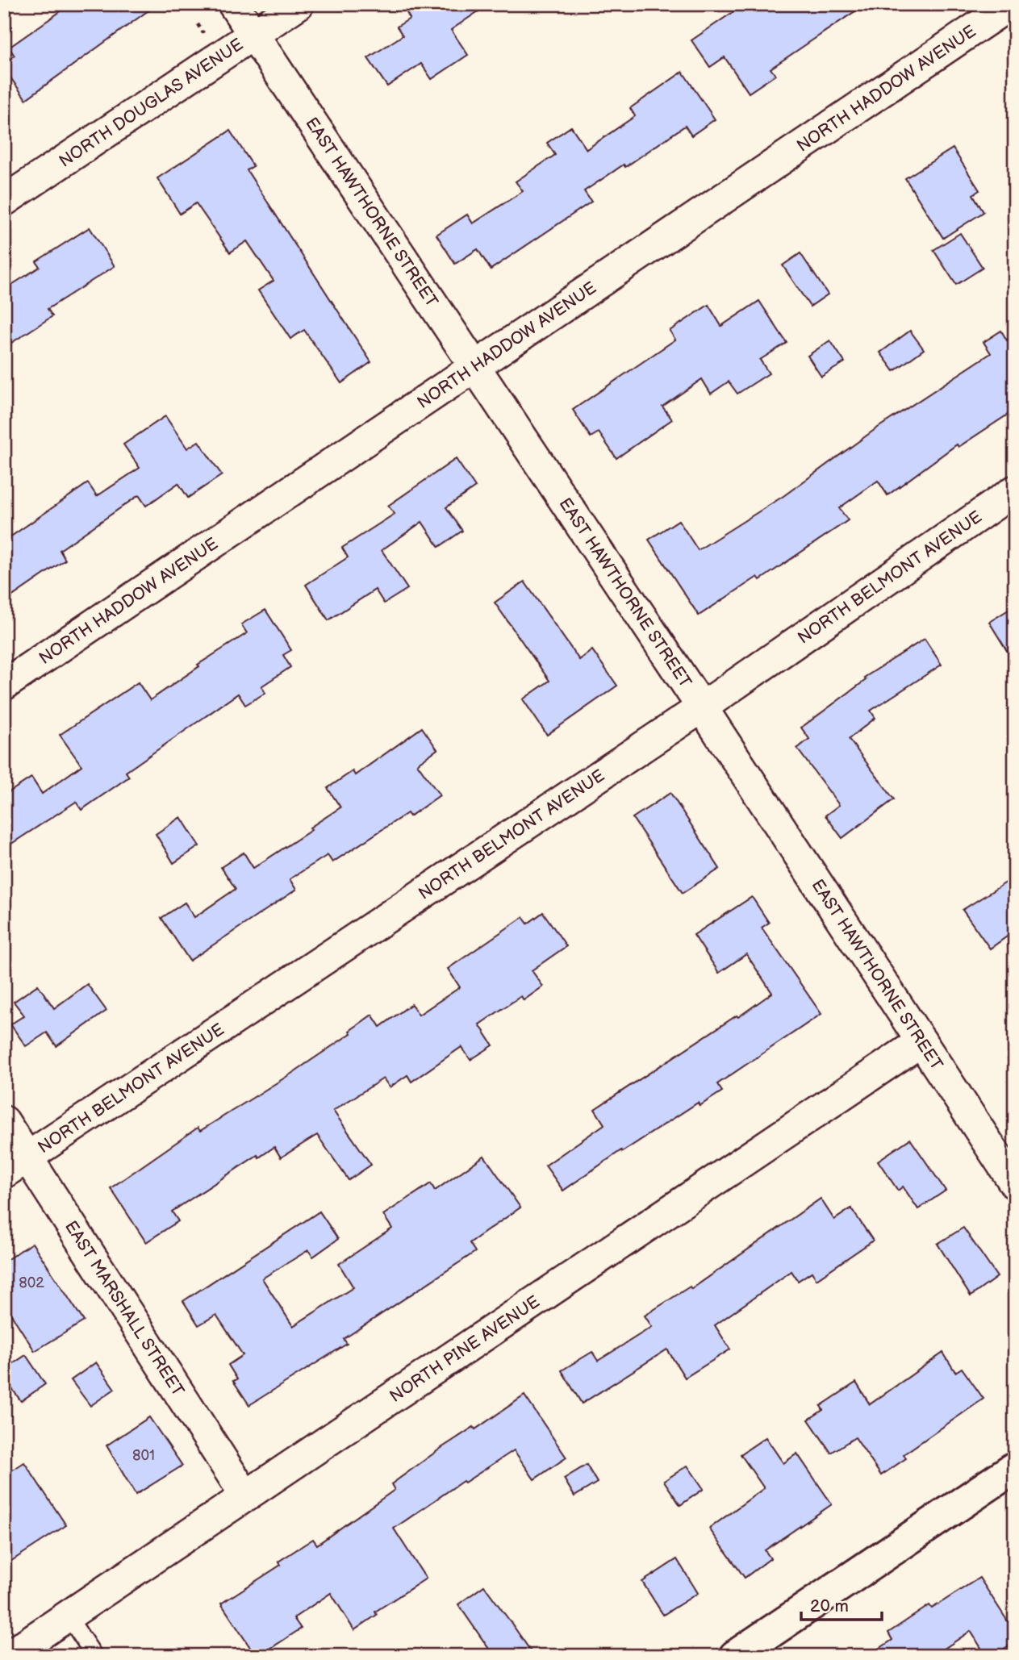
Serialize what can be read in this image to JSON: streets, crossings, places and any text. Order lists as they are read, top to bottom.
{
  "streets": {
    "street": [
      "NORTH HADDOW AVENUE",
      "NORTH DOUGLAS AVENUE",
      "EAST HAWTHORNE STREET",
      "NORTH BELMONT AVENUE",
      "EAST MARSHALL STREET",
      "NORTH PINE AVENUE"
    ]
  },
  "crossings": [
    ["NORTH HADDOW AVENUE", "EAST HAWTHORNE STREET"],
    ["NORTH DOUGLAS AVENUE", "EAST HAWTHORNE STREET"],
    ["EAST HAWTHORNE STREET", "NORTH BELMONT AVENUE"],
    ["EAST HAWTHORNE STREET", "NORTH PINE AVENUE"],
    ["NORTH BELMONT AVENUE", "EAST MARSHALL STREET"],
    ["EAST MARSHALL STREET", "NORTH PINE AVENUE"]
  ],
  "house_numbers": ["802", "801"],
  "scale_bar": "20 m"
}
